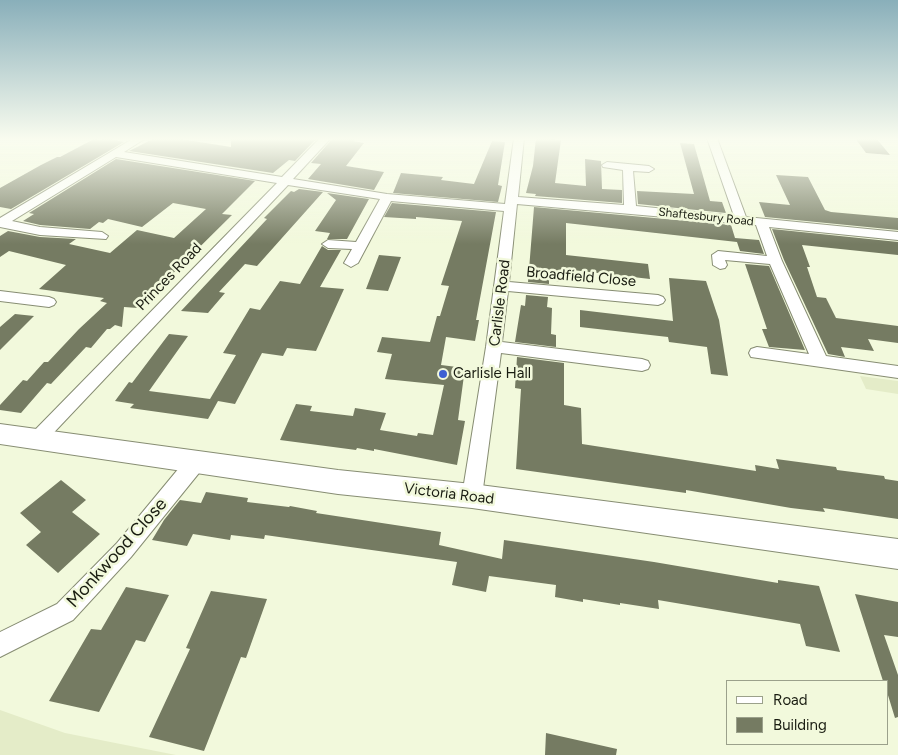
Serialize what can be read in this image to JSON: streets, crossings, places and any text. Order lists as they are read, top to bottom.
{
  "streets": {
    "street": [
      "Shaftesbury Road",
      "Princes Road",
      "Broadfield Close",
      "Carlisle Road",
      "Victoria Road",
      "Monkwood Close"
    ]
  },
  "crossings": [
    ["Shaftesbury Road", "Princes Road"],
    ["Shaftesbury Road", "Carlisle Road"],
    ["Princes Road", "Victoria Road"],
    ["Broadfield Close", "Carlisle Road"],
    ["Carlisle Road", "Victoria Road"],
    ["Victoria Road", "Monkwood Close"]
  ],
  "places": ["Carlisle Hall"],
  "legend": ["Road", "Building"]
}
